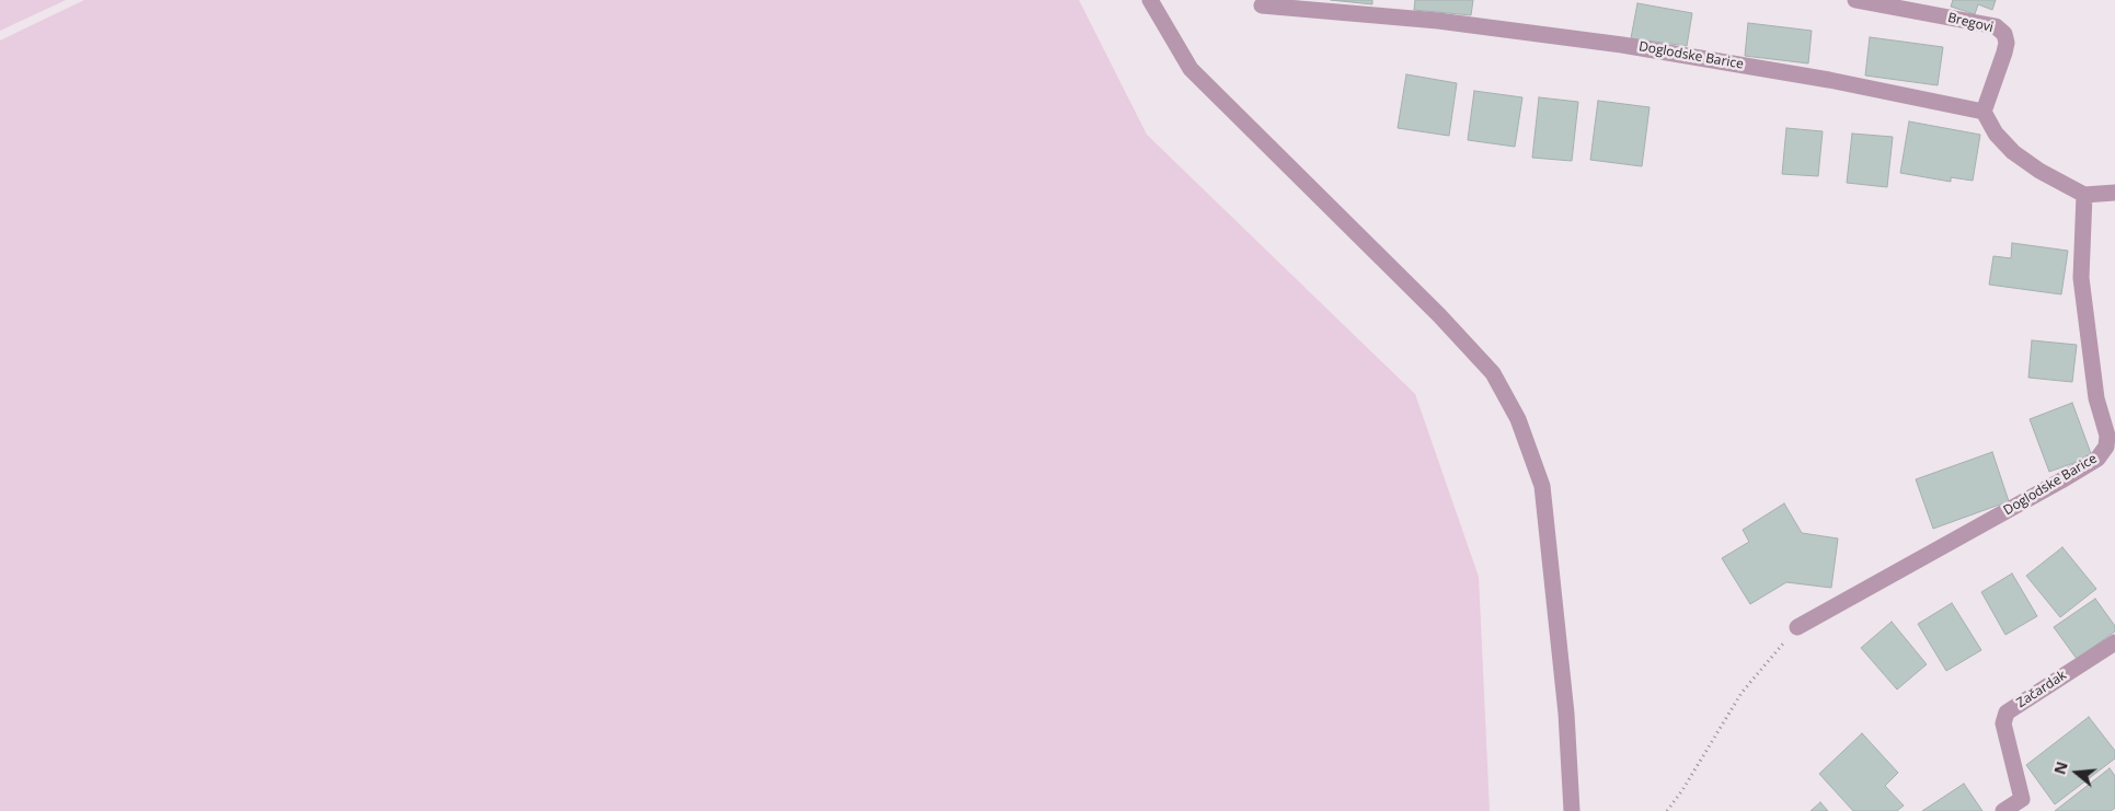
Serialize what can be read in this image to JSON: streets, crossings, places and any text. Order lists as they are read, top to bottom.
{
  "streets": {
    "street": ["Bregovi", "Doglodske Barice", "Začardak"]
  },
  "crossings": [
    ["Bregovi", "Doglodske Barice"]
  ],
  "north": "left"
}
